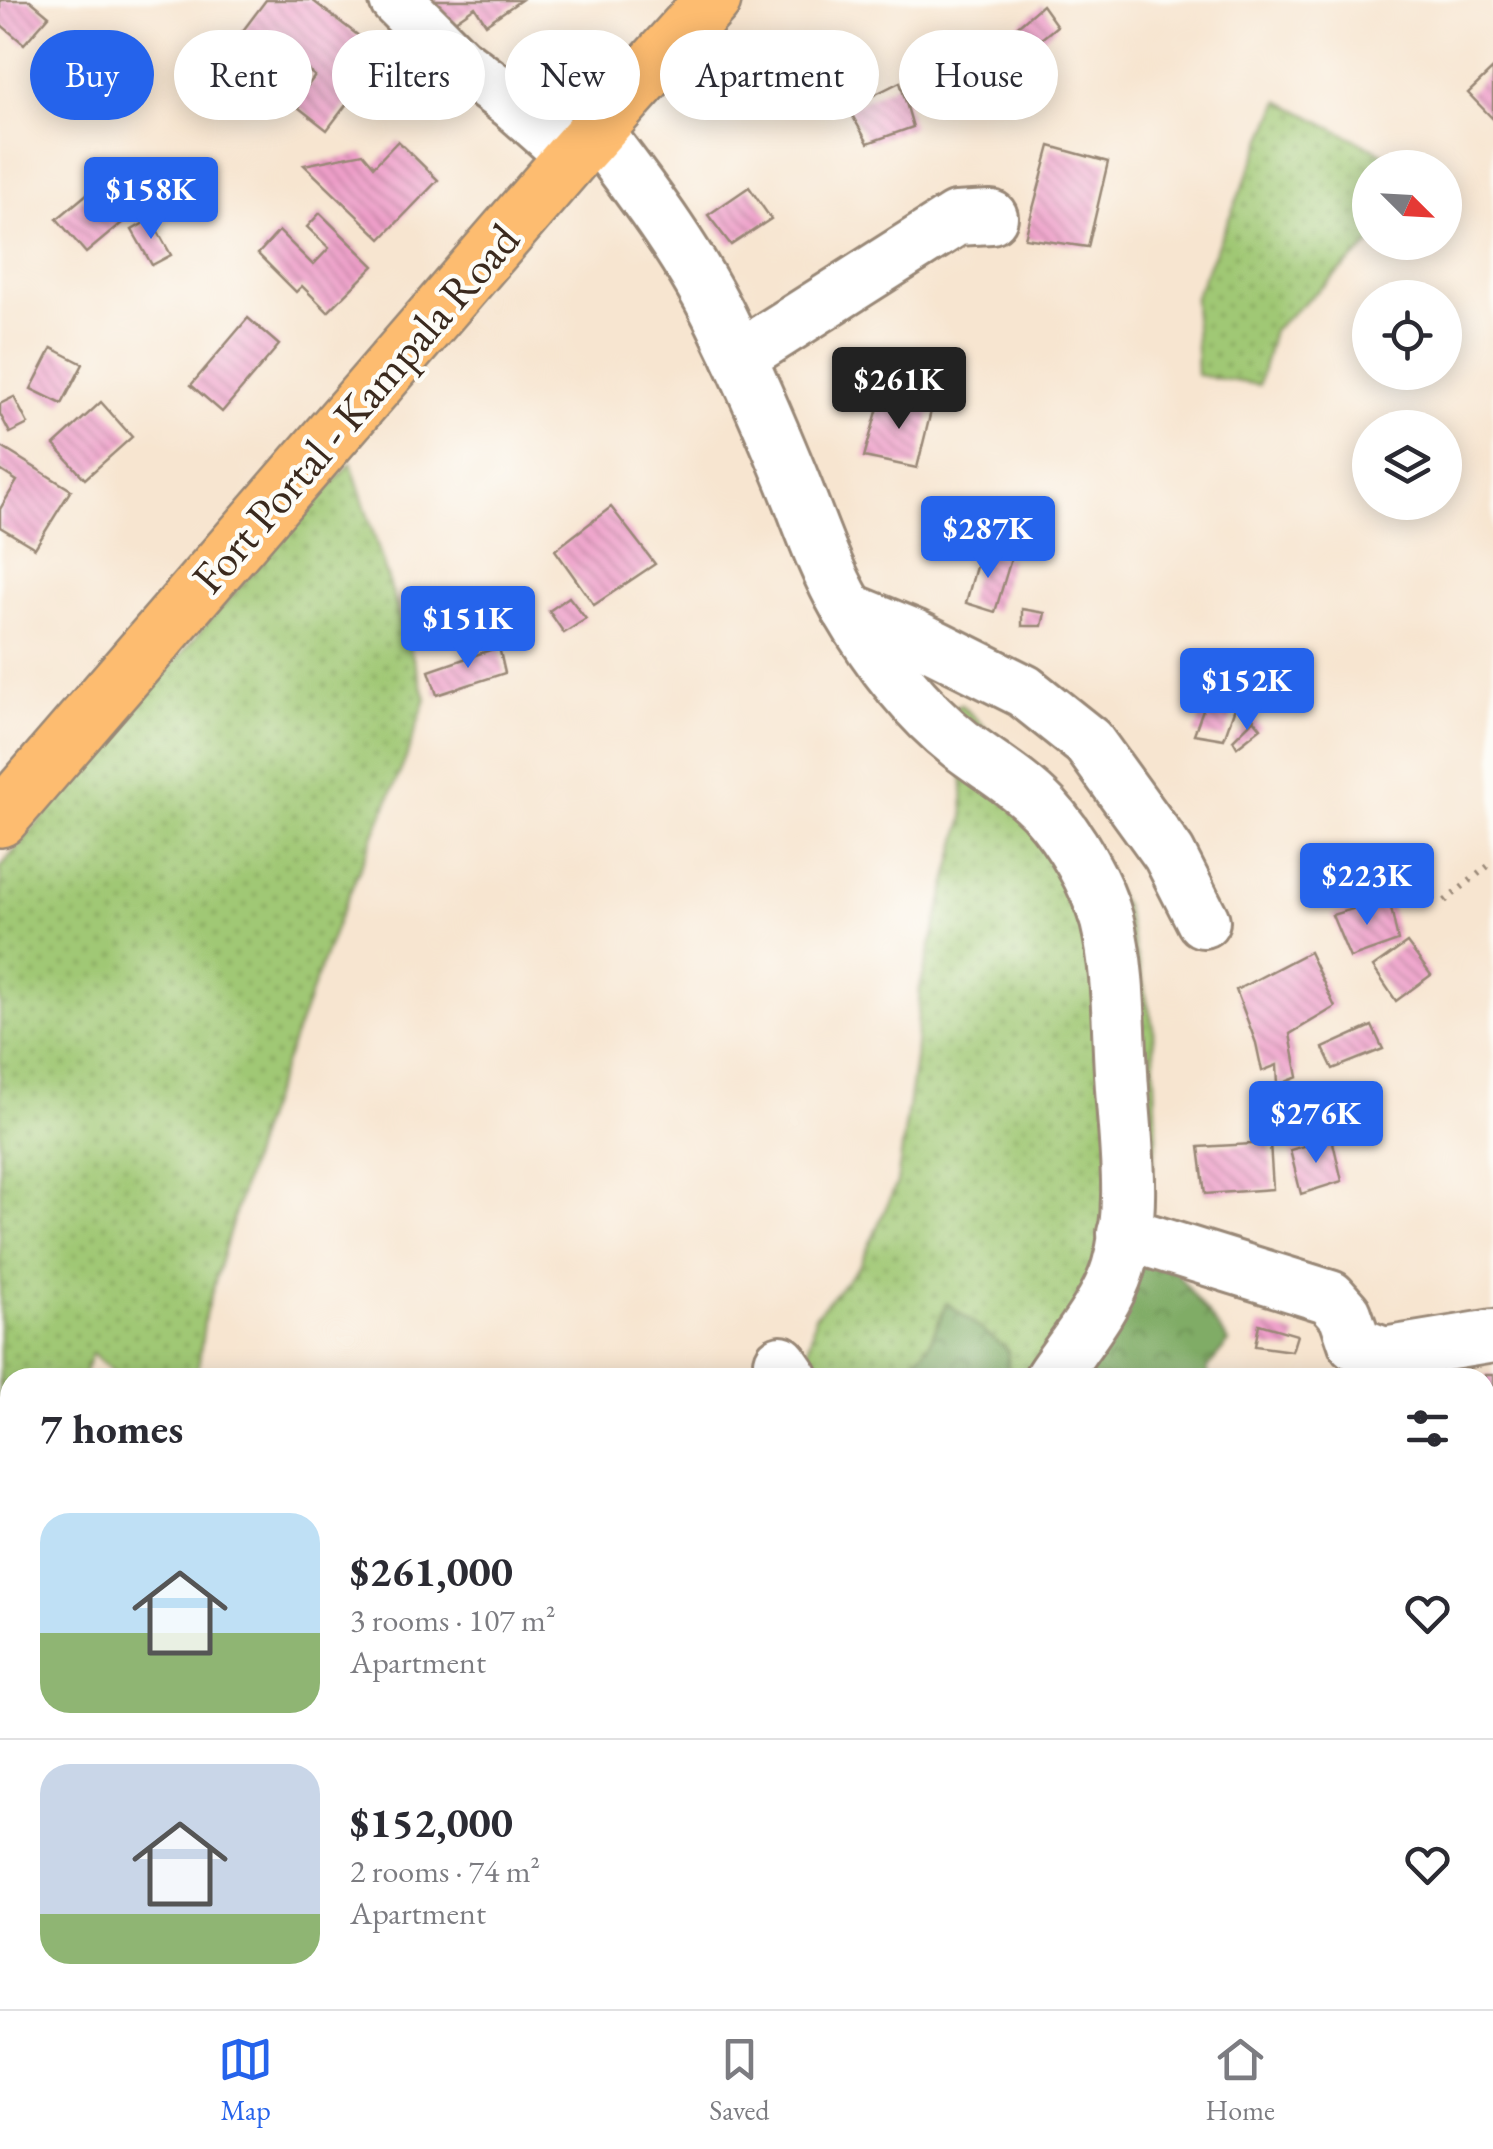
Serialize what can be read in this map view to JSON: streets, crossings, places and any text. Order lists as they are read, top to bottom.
{
  "streets": {
    "highway": ["Fort Portal - Kampala Road"]
  },
  "north": "bottom right",
  "page": {
    "chip": [
      "Buy",
      "Rent",
      "Filters",
      "New",
      "Apartment",
      "House"
    ],
    "price": [
      "$158K",
      "$261K",
      "$287K",
      "$151K",
      "$152K",
      "$223K",
      "$276K"
    ],
    "heading": "7 homes",
    "list": [
      {
        "name": "$261,000",
        "note": "3 rooms · 107 m² · Apartment"
      },
      {
        "name": "$152,000",
        "note": "2 rooms · 74 m² · Apartment"
      }
    ],
    "tabs": ["Map", "Saved", "Home"]
  }
}
